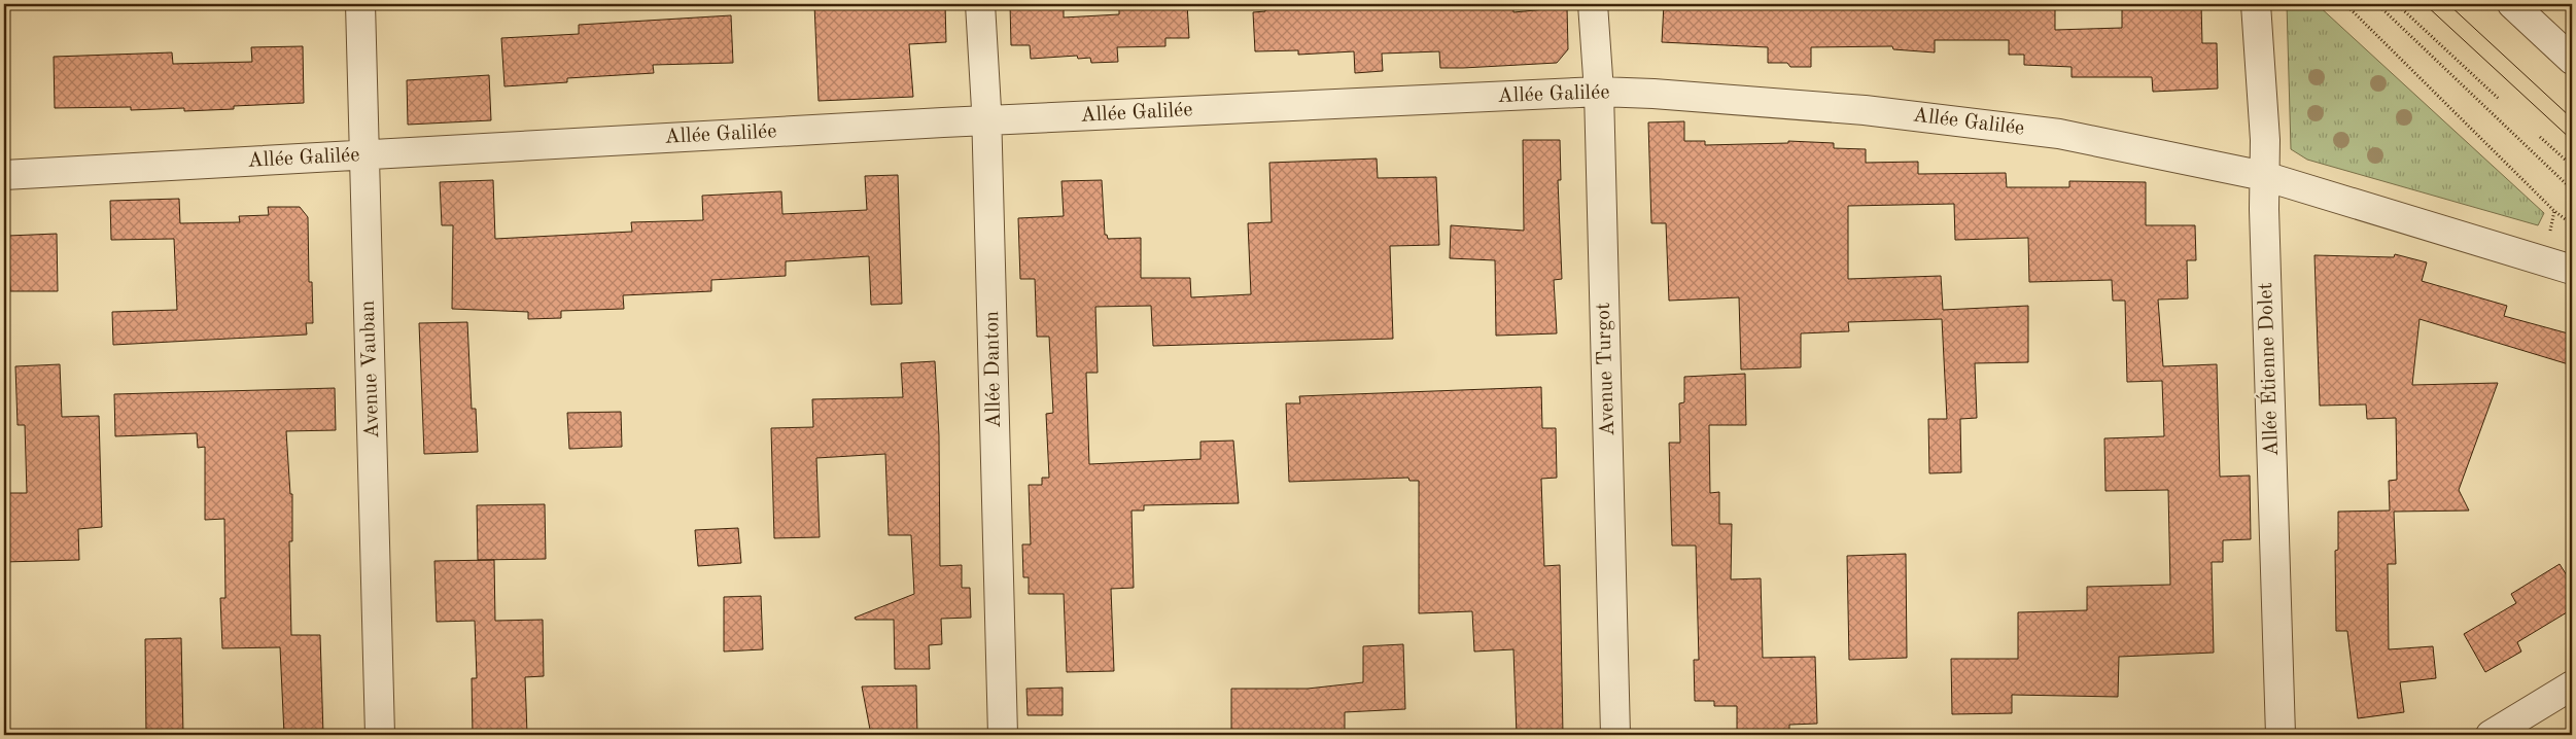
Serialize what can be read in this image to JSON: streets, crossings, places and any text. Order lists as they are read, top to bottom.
{
  "streets": {
    "street": [
      "Allée Galilée",
      "Avenue Vauban",
      "Allée Danton",
      "Avenue Turgot",
      "Allée Étienne Dolet"
    ]
  },
  "crossings": [
    ["Allée Galilée", "Avenue Vauban"],
    ["Allée Galilée", "Allée Danton"],
    ["Allée Galilée", "Avenue Turgot"],
    ["Allée Galilée", "Allée Étienne Dolet"]
  ]
}
